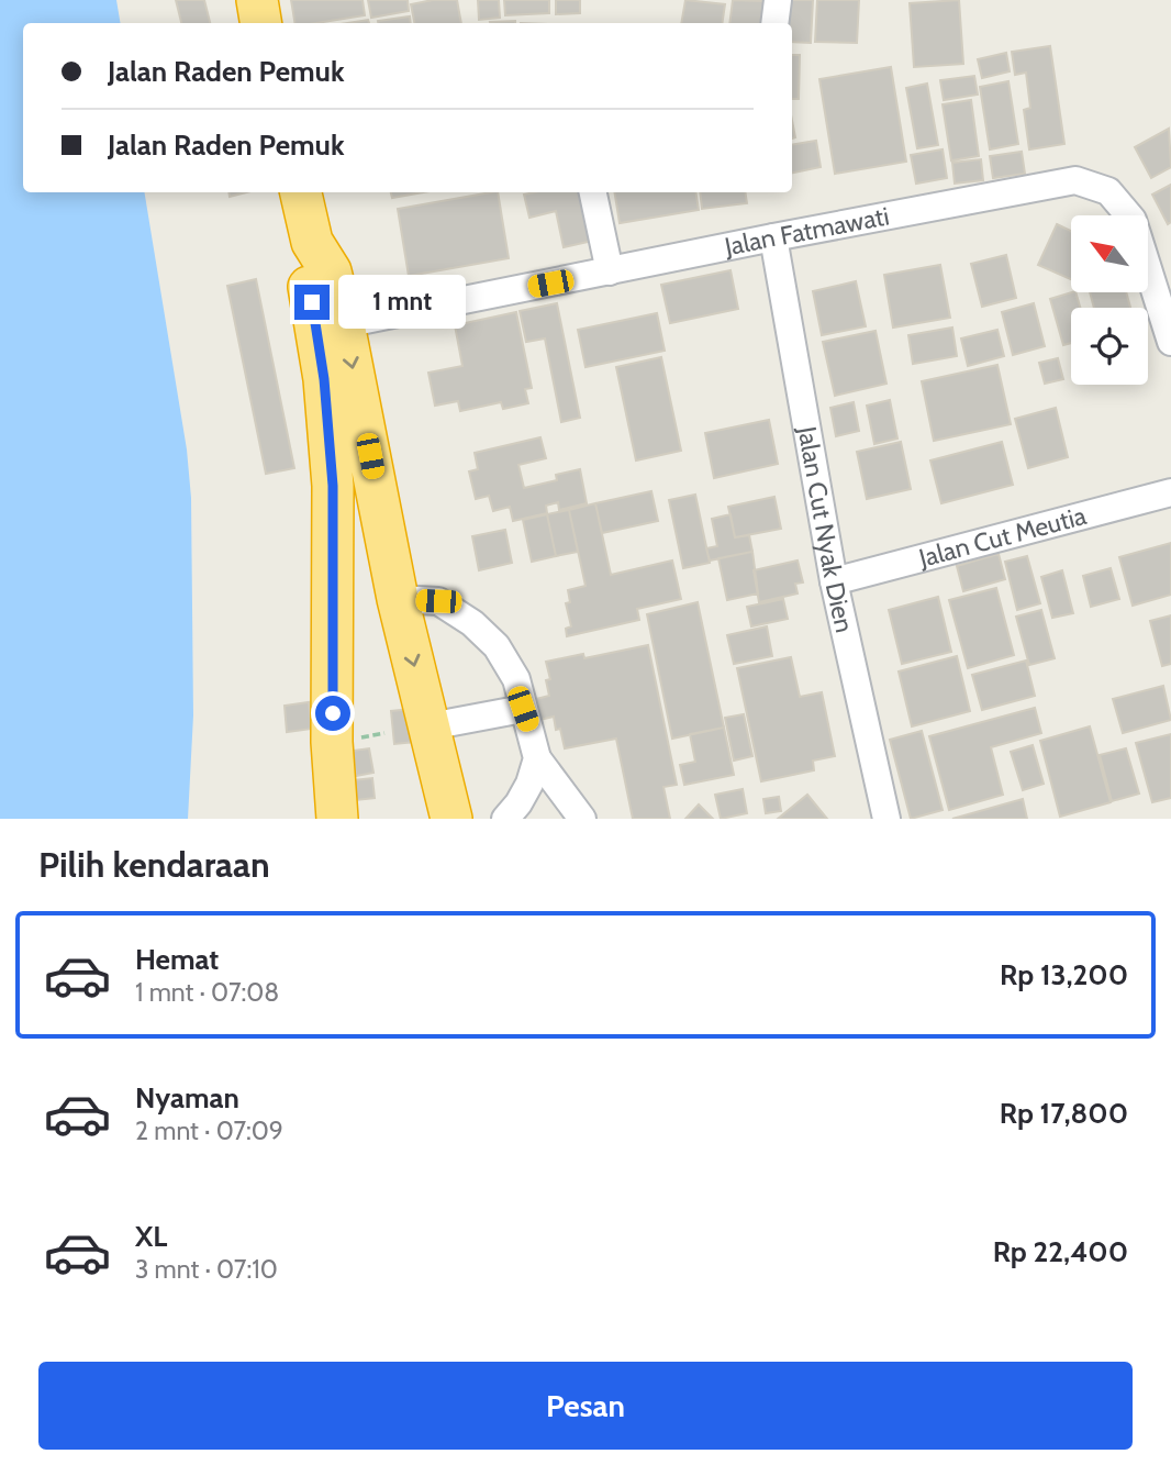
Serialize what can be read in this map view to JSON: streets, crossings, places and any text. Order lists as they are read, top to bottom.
{
  "streets": {
    "street": ["Jalan Fatmawati", "Jalan Cut Nyak Dien", "Jalan Cut Meutia"]
  },
  "crossings": [
    ["Jalan Fatmawati", "Jalan Cut Nyak Dien"],
    ["Jalan Cut Nyak Dien", "Jalan Cut Meutia"]
  ],
  "north": "top left",
  "page": {
    "banner": ["Jalan Raden Pemuk", "Jalan Raden Pemuk"],
    "bubble": "1 mnt",
    "heading": "Pilih kendaraan",
    "list": [
      {
        "name": "Hemat",
        "note": "1 mnt · 07:08",
        "value": "Rp 13,200"
      },
      {
        "name": "Nyaman",
        "note": "2 mnt · 07:09",
        "value": "Rp 17,800"
      },
      {
        "name": "XL",
        "note": "3 mnt · 07:10",
        "value": "Rp 22,400"
      }
    ],
    "buttons": "Pesan"
  }
}
